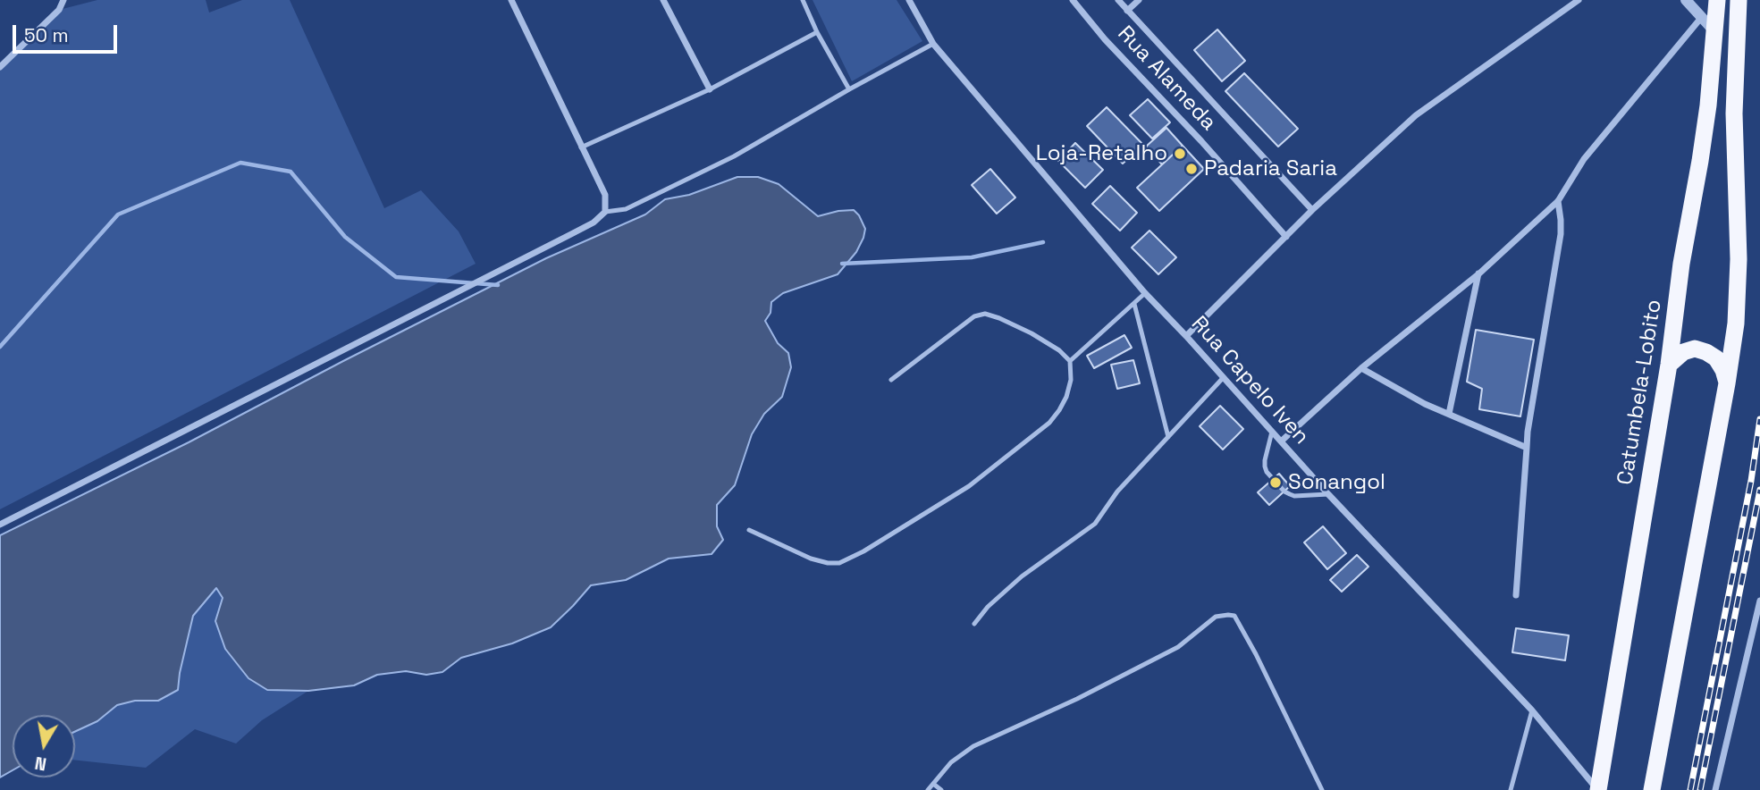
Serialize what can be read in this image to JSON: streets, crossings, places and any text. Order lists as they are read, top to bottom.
{
  "streets": {
    "highway": ["Catumbela-Lobito"],
    "street": ["Rua Alameda", "Rua Capelo Iven"]
  },
  "crossings": [
    ["Rua Capelo Iven", "Catumbela-Lobito"]
  ],
  "places": ["Loja-Retalho", "Padaria Saria", "Sonangol"],
  "scale_bar": "50 m",
  "north": "bottom"
}
